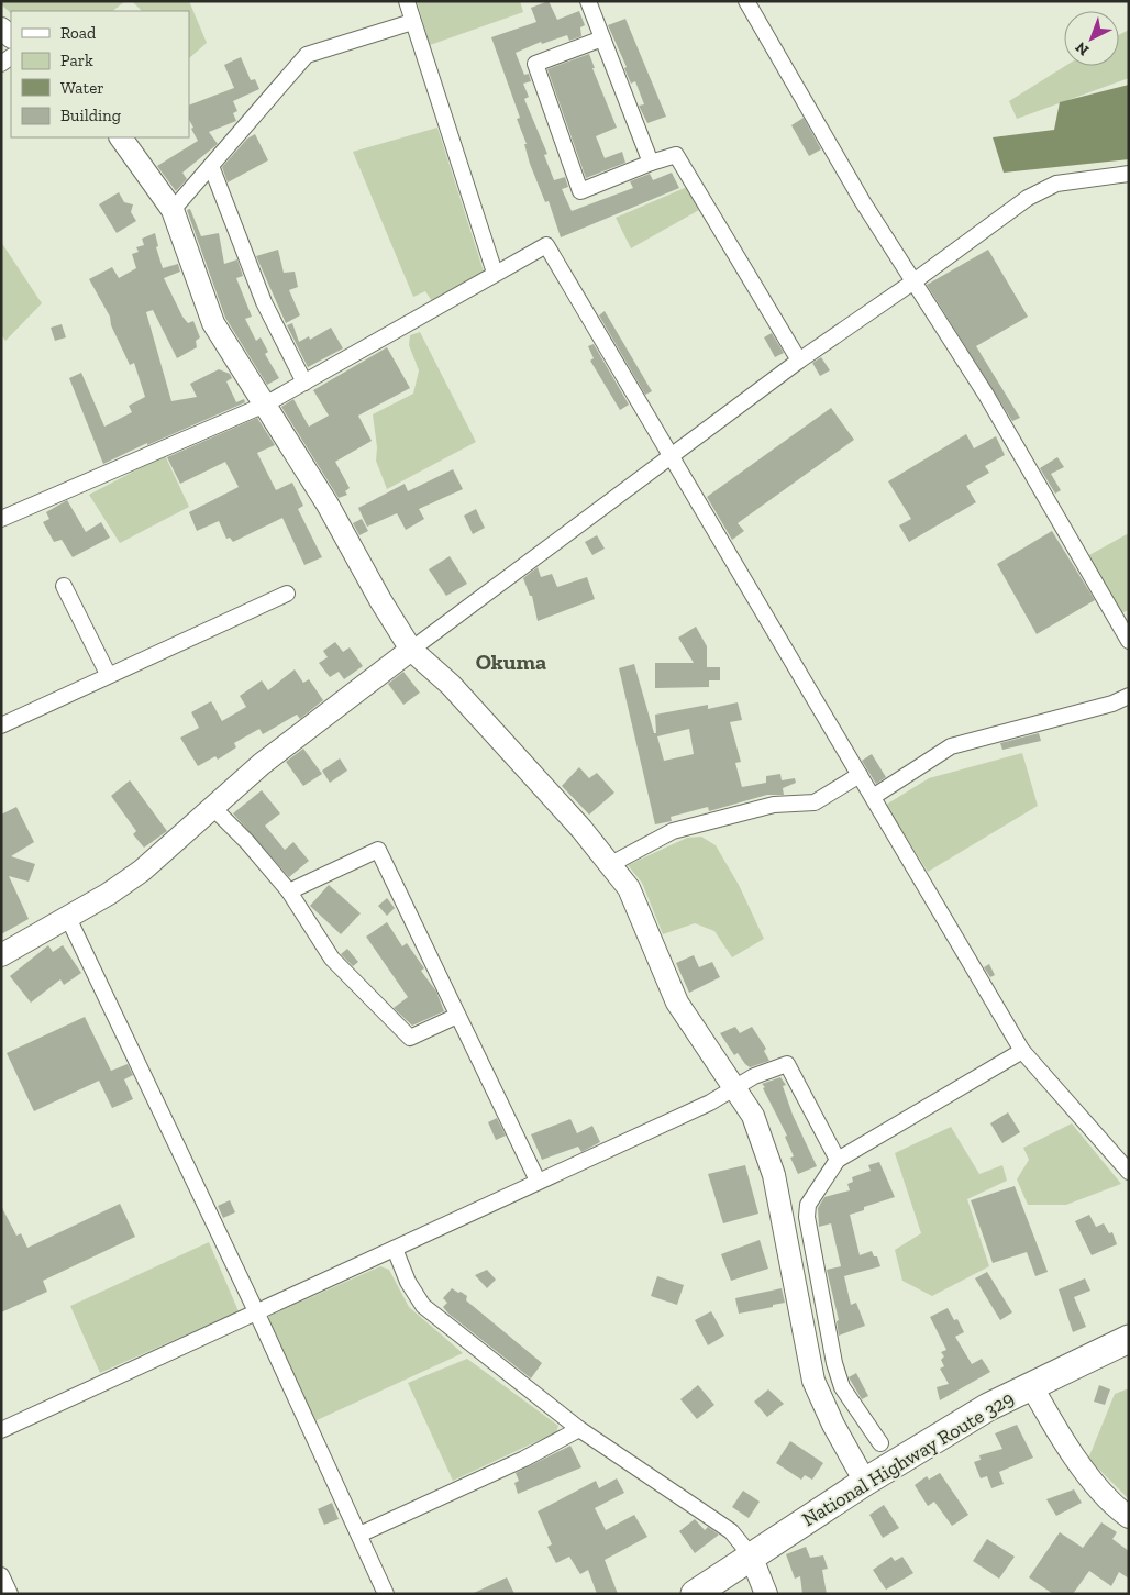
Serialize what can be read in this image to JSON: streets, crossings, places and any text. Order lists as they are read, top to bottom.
{
  "streets": {
    "highway": ["National Highway Route 329"]
  },
  "districts": ["Okuma"],
  "legend": [
    "Road",
    "Park",
    "Water",
    "Building"
  ],
  "north": "bottom left"
}
